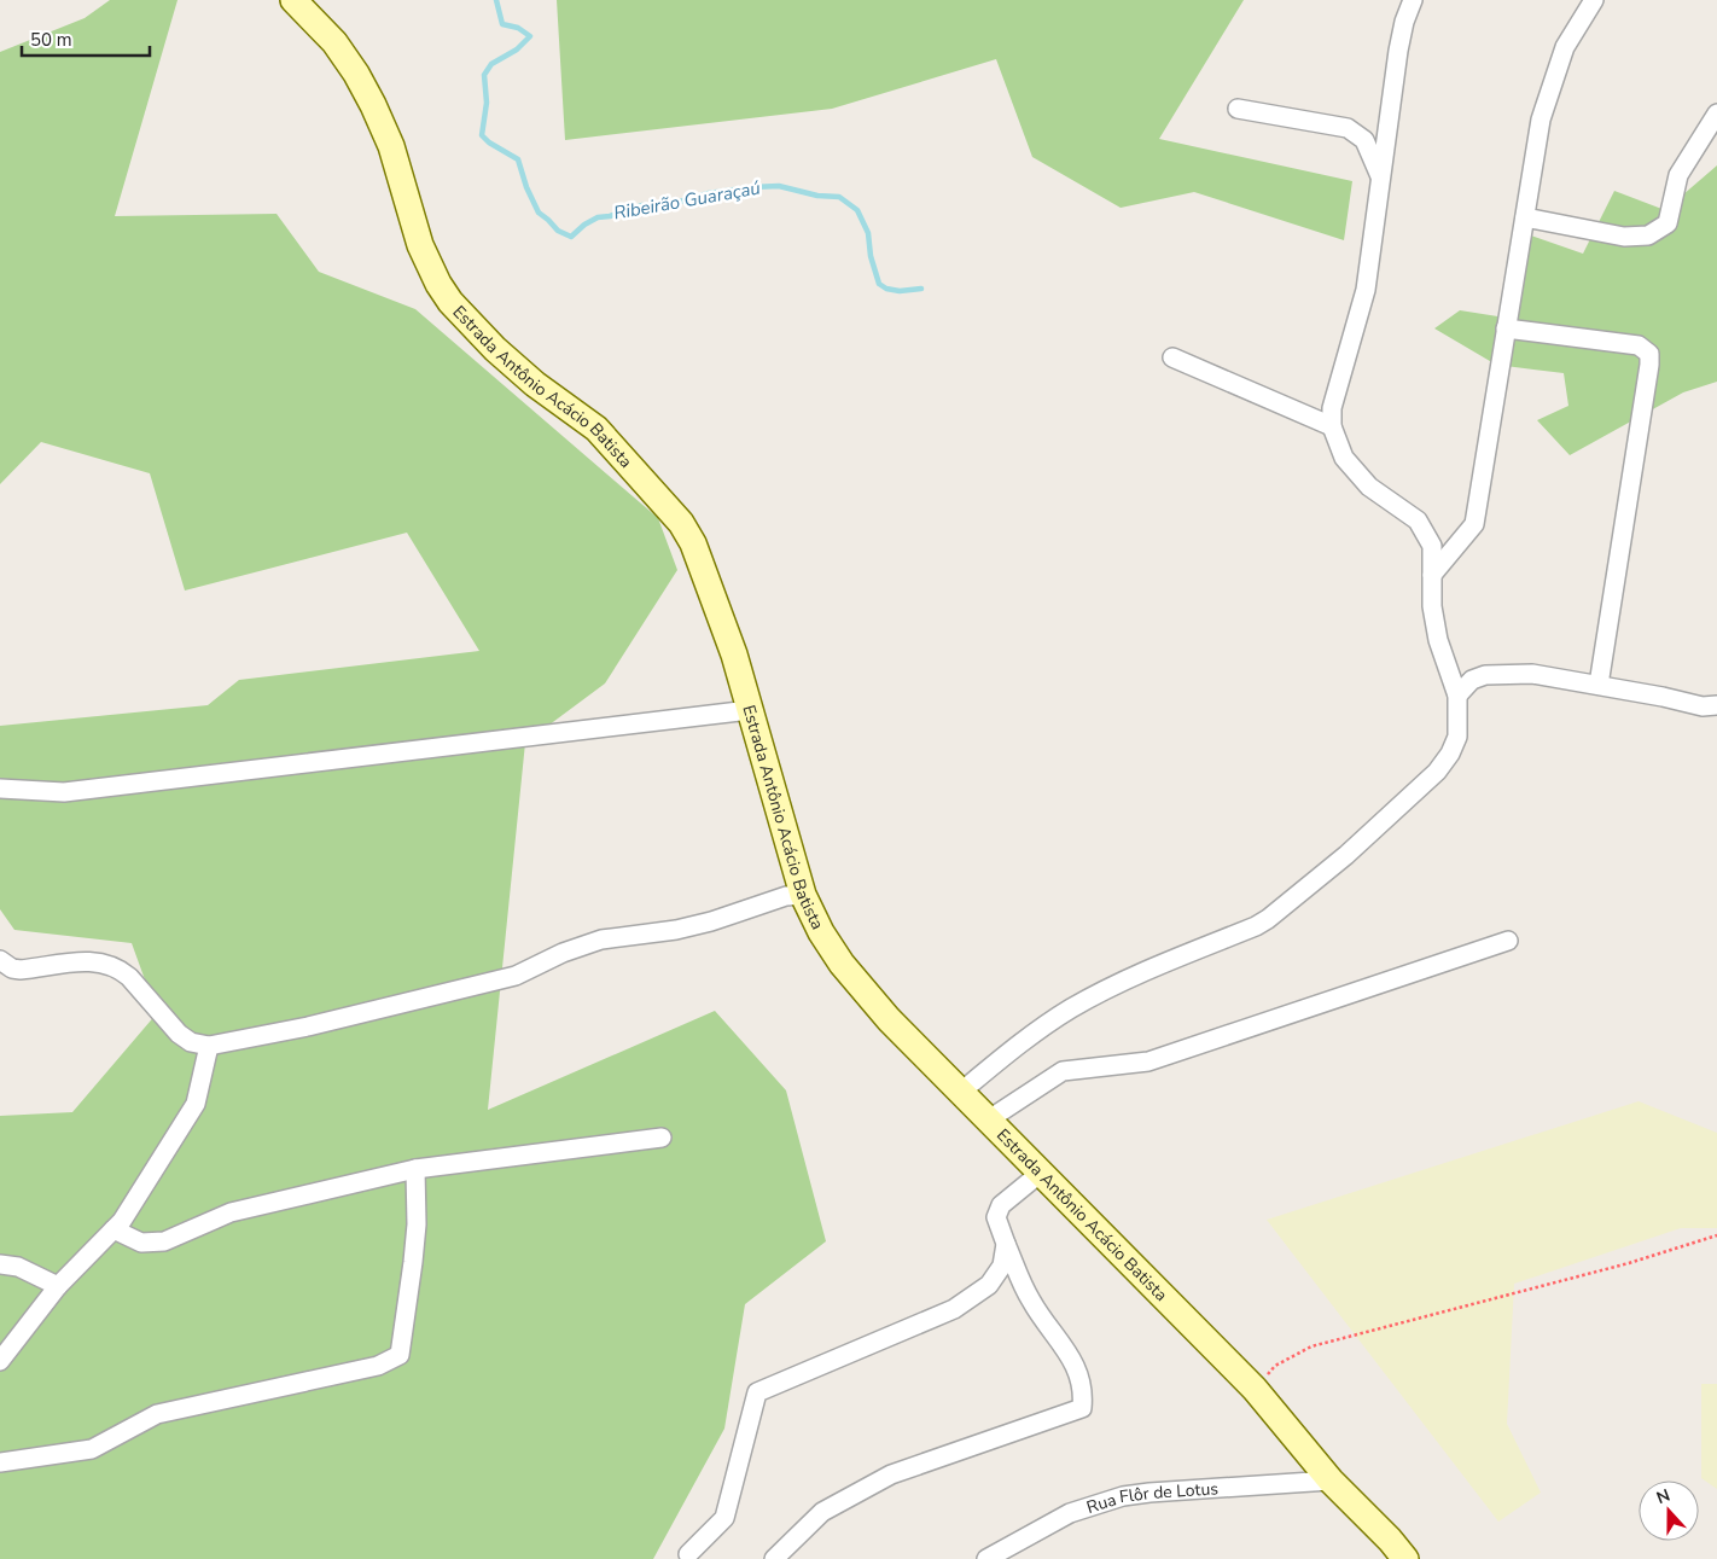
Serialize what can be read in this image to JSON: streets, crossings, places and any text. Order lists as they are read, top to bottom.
{
  "streets": {
    "street": ["Estrada Antônio Acácio Batista", "Rua Flôr de Lotus"]
  },
  "crossings": [
    ["Estrada Antônio Acácio Batista", "Rua Flôr de Lotus"]
  ],
  "water": ["Ribeirão Guaraçaú"],
  "scale_bar": "50 m",
  "north": "top"
}
